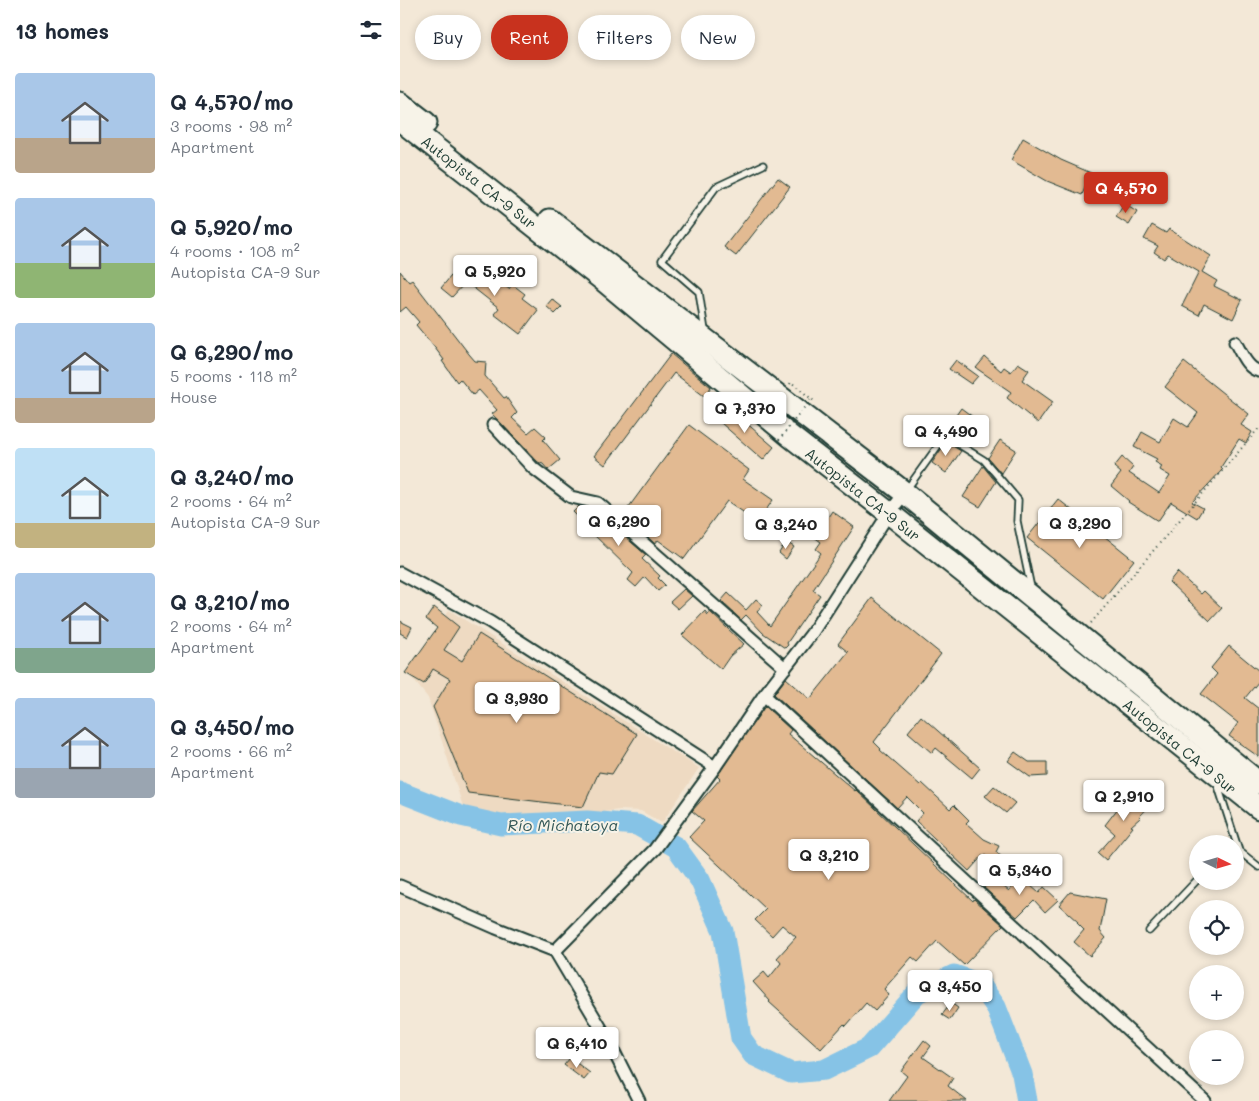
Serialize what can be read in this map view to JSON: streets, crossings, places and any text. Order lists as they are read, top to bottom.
{
  "streets": {
    "highway": ["Autopista CA-9 Sur"]
  },
  "water": ["Río Michatoya"],
  "north": "right",
  "page": {
    "heading": "13 homes",
    "chip": [
      "Buy",
      "Rent",
      "Filters",
      "New"
    ],
    "list": [
      {
        "name": "Q 4,570/mo",
        "note": "3 rooms · 98 m² · Apartment"
      },
      {
        "name": "Q 5,920/mo",
        "note": "4 rooms · 108 m² · Autopista CA-9 Sur"
      },
      {
        "name": "Q 6,290/mo",
        "note": "5 rooms · 118 m² · House"
      },
      {
        "name": "Q 3,240/mo",
        "note": "2 rooms · 64 m² · Autopista CA-9 Sur"
      },
      {
        "name": "Q 3,210/mo",
        "note": "2 rooms · 64 m² · Apartment"
      },
      {
        "name": "Q 3,450/mo",
        "note": "2 rooms · 66 m² · Apartment"
      }
    ],
    "price": [
      "Q 4,570",
      "Q 5,920",
      "Q 7,370",
      "Q 4,490",
      "Q 6,290",
      "Q 3,290",
      "Q 3,240",
      "Q 3,930",
      "Q 2,910",
      "Q 3,210",
      "Q 5,340",
      "Q 3,450",
      "Q 6,410"
    ],
    "map_buttons": ["+", "−"]
  }
}
